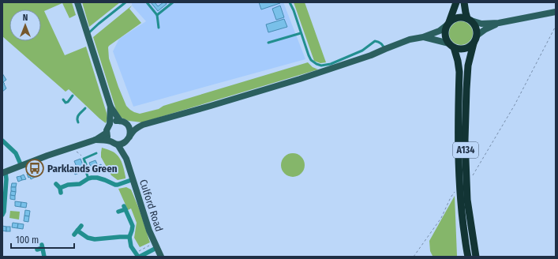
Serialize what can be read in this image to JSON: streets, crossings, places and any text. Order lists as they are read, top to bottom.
{
  "streets": {
    "highway": ["A134"],
    "main road": ["Culford Road"]
  },
  "places": {
    "bus stop": ["Parklands Green"]
  },
  "scale_bar": "100 m",
  "north": "top"
}
